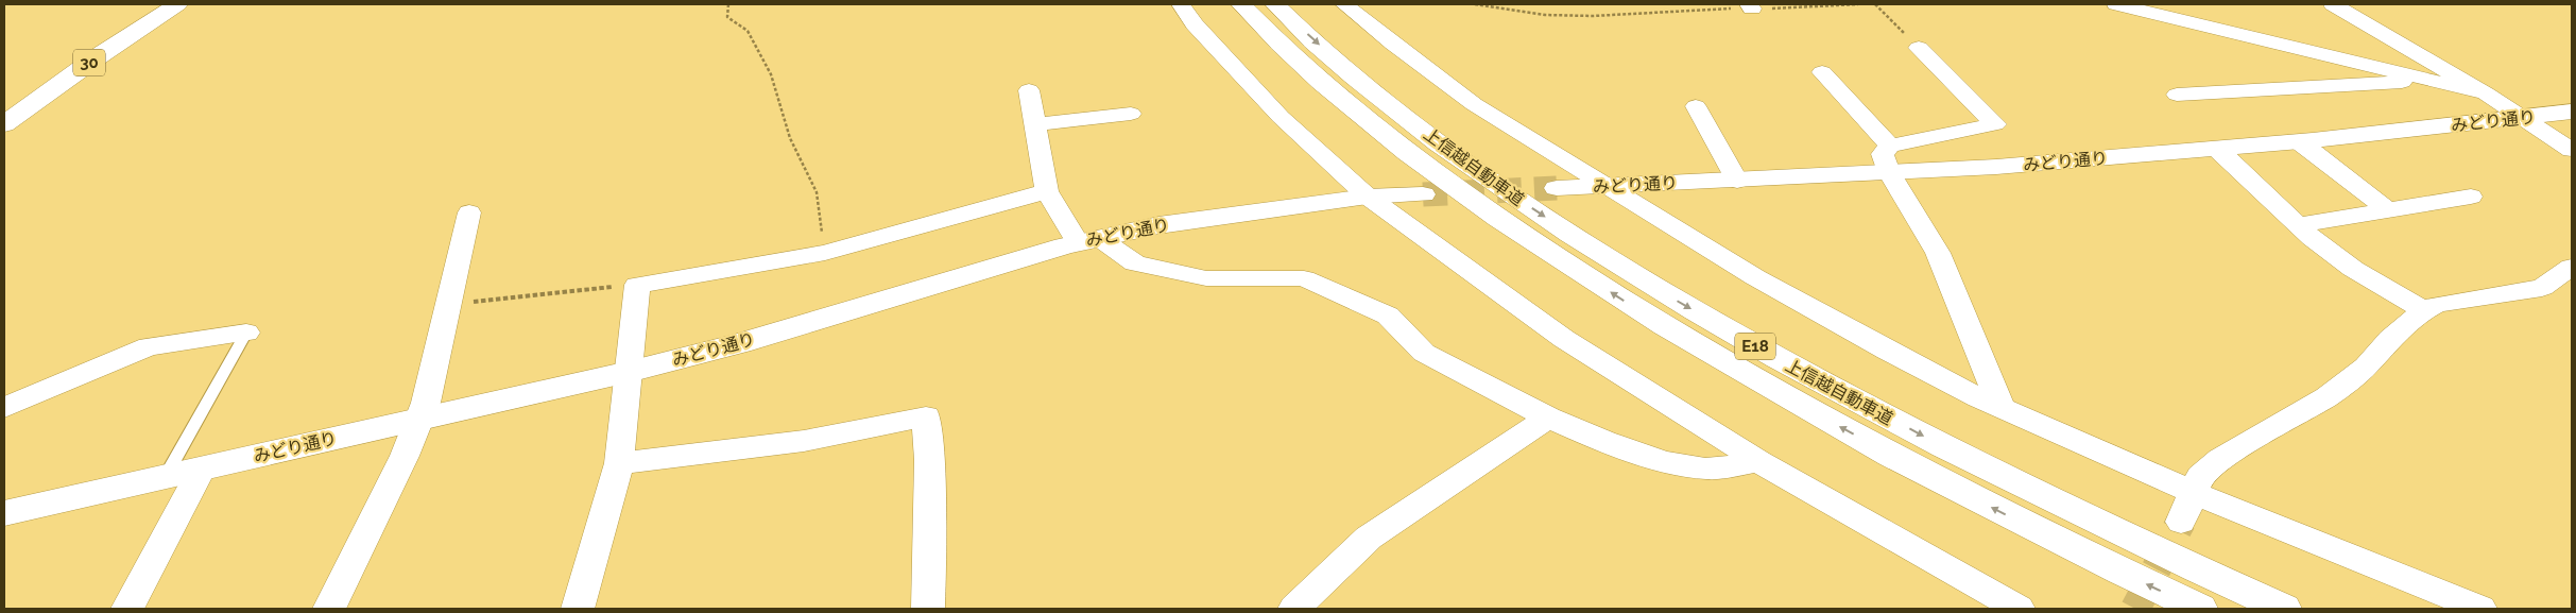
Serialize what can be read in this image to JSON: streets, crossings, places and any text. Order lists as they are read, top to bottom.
{
  "streets": {
    "main road": [
      "30",
      "みどり通り",
      "上信越自動車道",
      "E18"
    ]
  }
}
